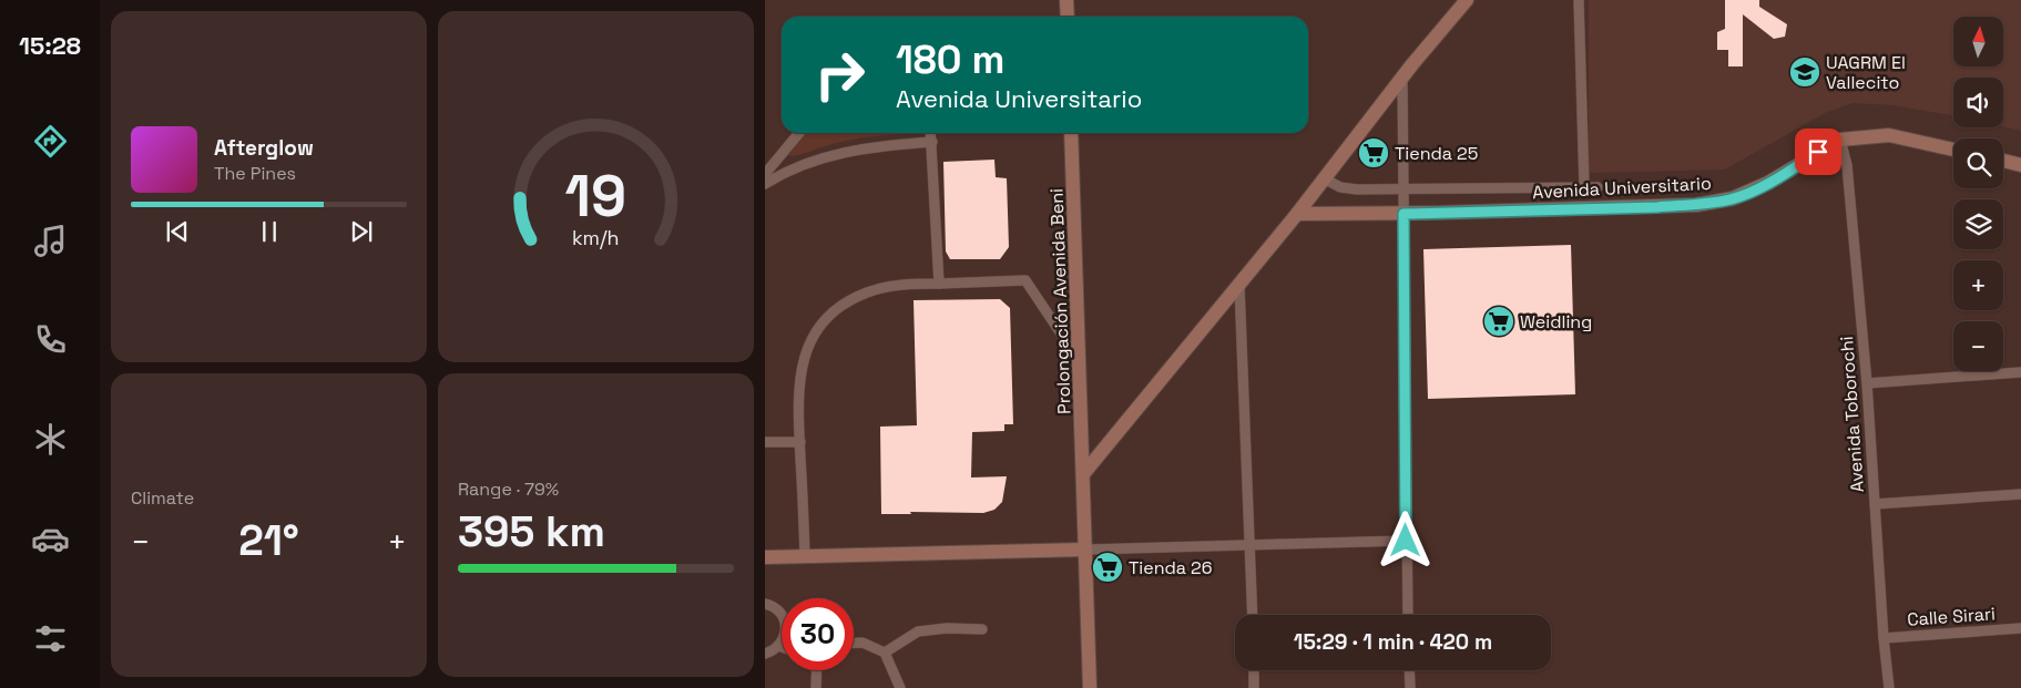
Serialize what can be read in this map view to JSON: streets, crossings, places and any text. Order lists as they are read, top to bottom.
{
  "streets": {
    "street": [
      "Avenida Universitario",
      "Prolongación Avenida Beni",
      "Avenida Toborochi",
      "Calle Sirari"
    ]
  },
  "crossings": [
    ["Avenida Universitario", "Avenida Toborochi"],
    ["Avenida Toborochi", "Calle Sirari"]
  ],
  "places": {
    "school or university": ["UAGRM El Vallecito"],
    "supermarket": ["Tienda 25", "Weidling", "Tienda 26"]
  },
  "north": "top",
  "page": {
    "tabs": "15:28",
    "map_buttons": ["+", "−"],
    "turn": ["180 m", "Avenida Universitario"],
    "song": ["Afterglow", "The Pines"],
    "tile": [
      "Climate",
      ["Range · 79%", "395 km"]
    ],
    "heat": ["−", "21°", "+"],
    "limit": "30",
    "trip": "15:29 · 1 min · 420 m",
    "gauge": ["19", "km/h"]
  }
}
